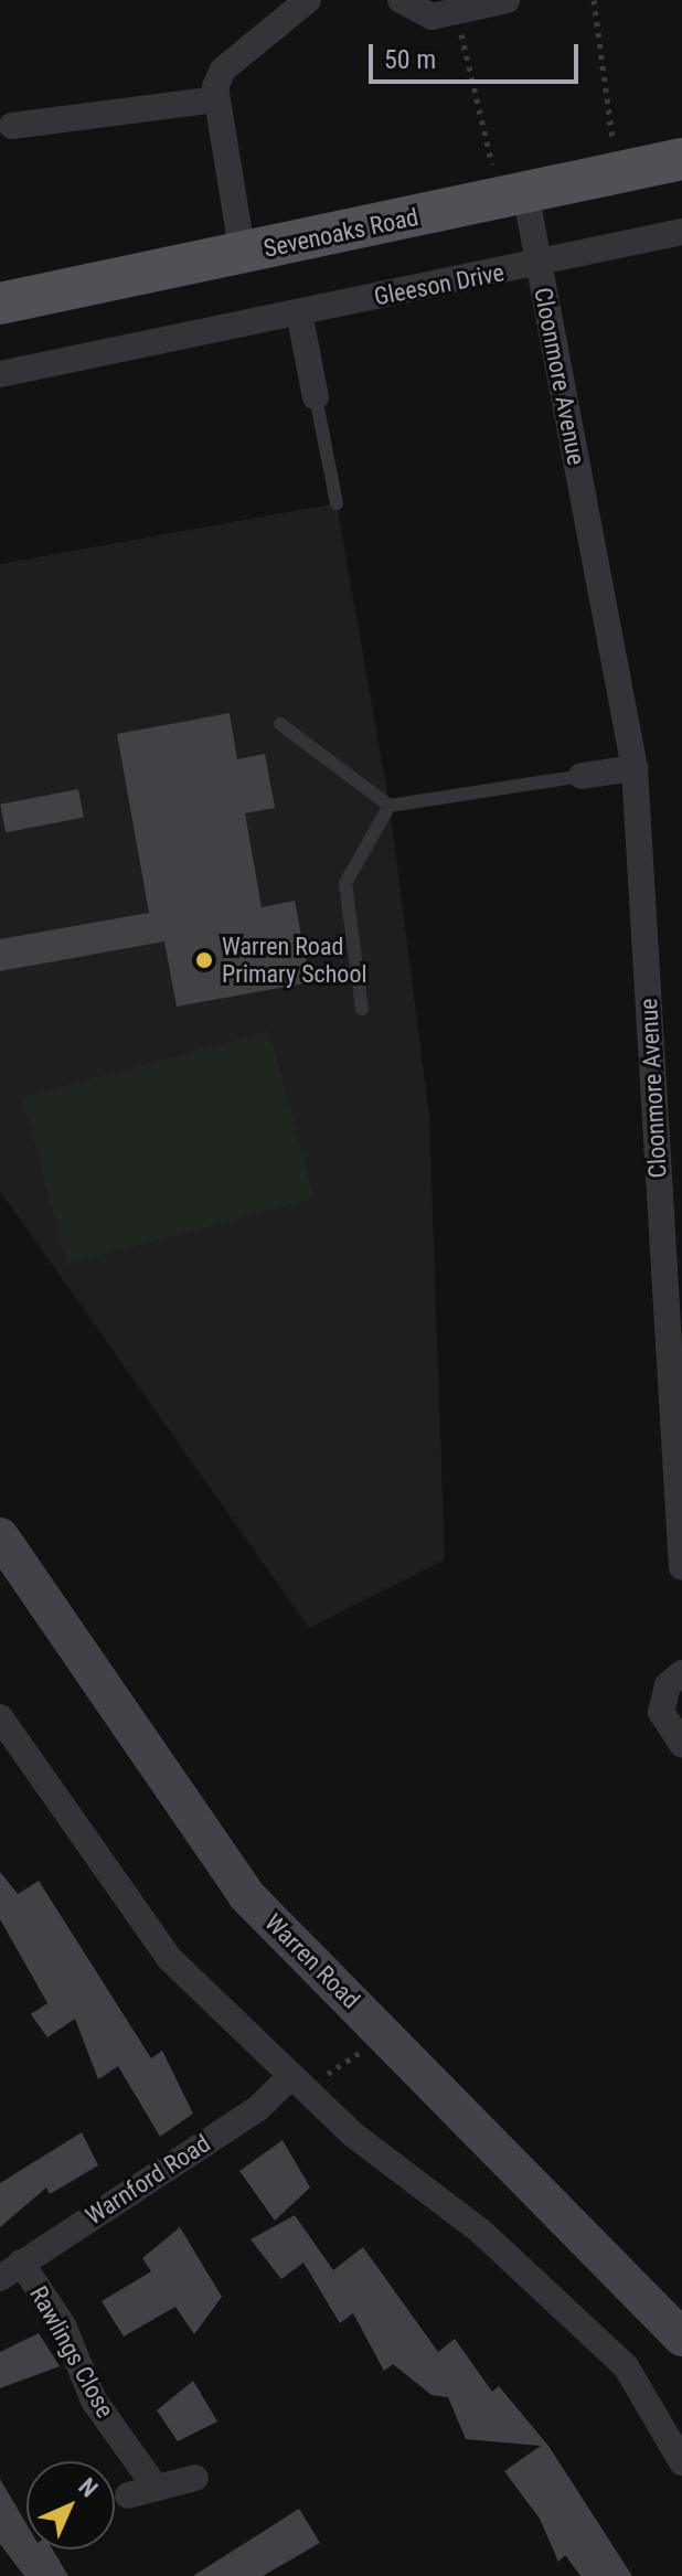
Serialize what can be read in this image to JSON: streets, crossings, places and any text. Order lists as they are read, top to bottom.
{
  "streets": {
    "main road": ["Sevenoaks Road"],
    "street": [
      "Gleeson Drive",
      "Cloonmore Avenue",
      "Warren Road",
      "Warnford Road",
      "Rawlings Close"
    ]
  },
  "crossings": [
    ["Sevenoaks Road", "Cloonmore Avenue"],
    ["Gleeson Drive", "Cloonmore Avenue"],
    ["Warnford Road", "Rawlings Close"]
  ],
  "places": ["Warren Road Primary School"],
  "scale_bar": "50 m",
  "north": "top right"
}
